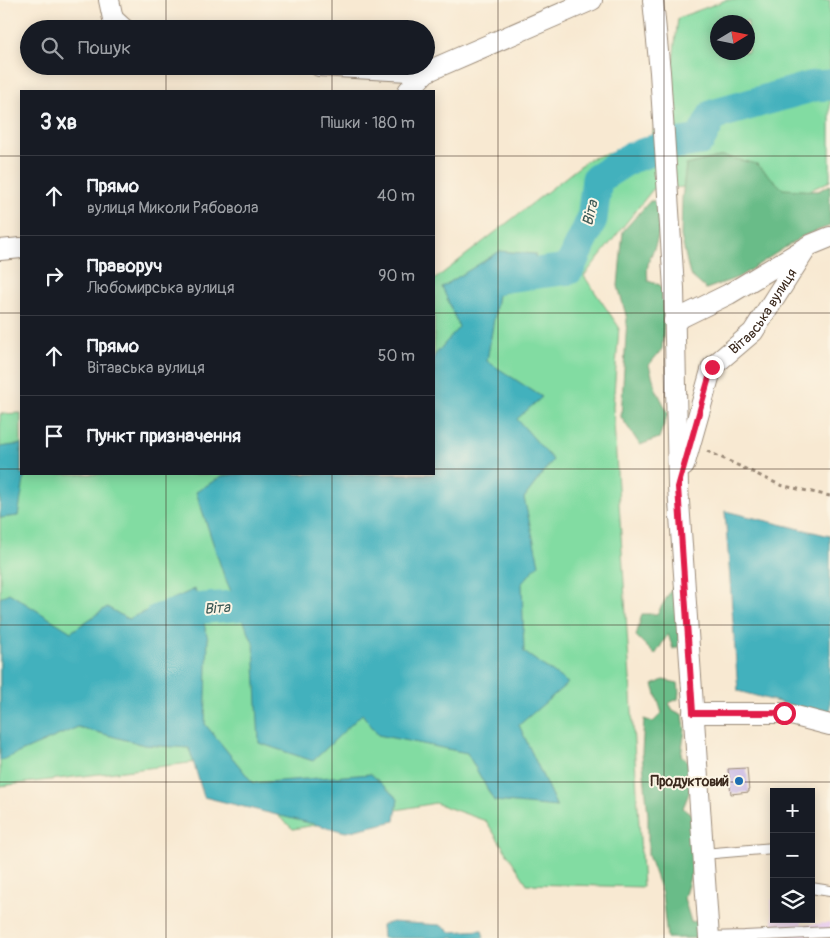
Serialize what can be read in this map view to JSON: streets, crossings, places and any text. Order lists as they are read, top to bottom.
{
  "streets": {
    "street": ["Вітавська вулиця"]
  },
  "water": ["Віта"],
  "places": ["Продуктовий"],
  "north": "right",
  "page": {
    "search": "Пошук",
    "heading": ["3 хв", "Пішки · 180 m"],
    "list": [
      ["Прямо", "вулиця Миколи Рябовола", "40 m"],
      ["Праворуч", "Любомирська вулиця", "90 m"],
      ["Прямо", "Вітавська вулиця", "50 m"],
      "Пункт призначення"
    ],
    "map_buttons": ["+", "−"]
  }
}
